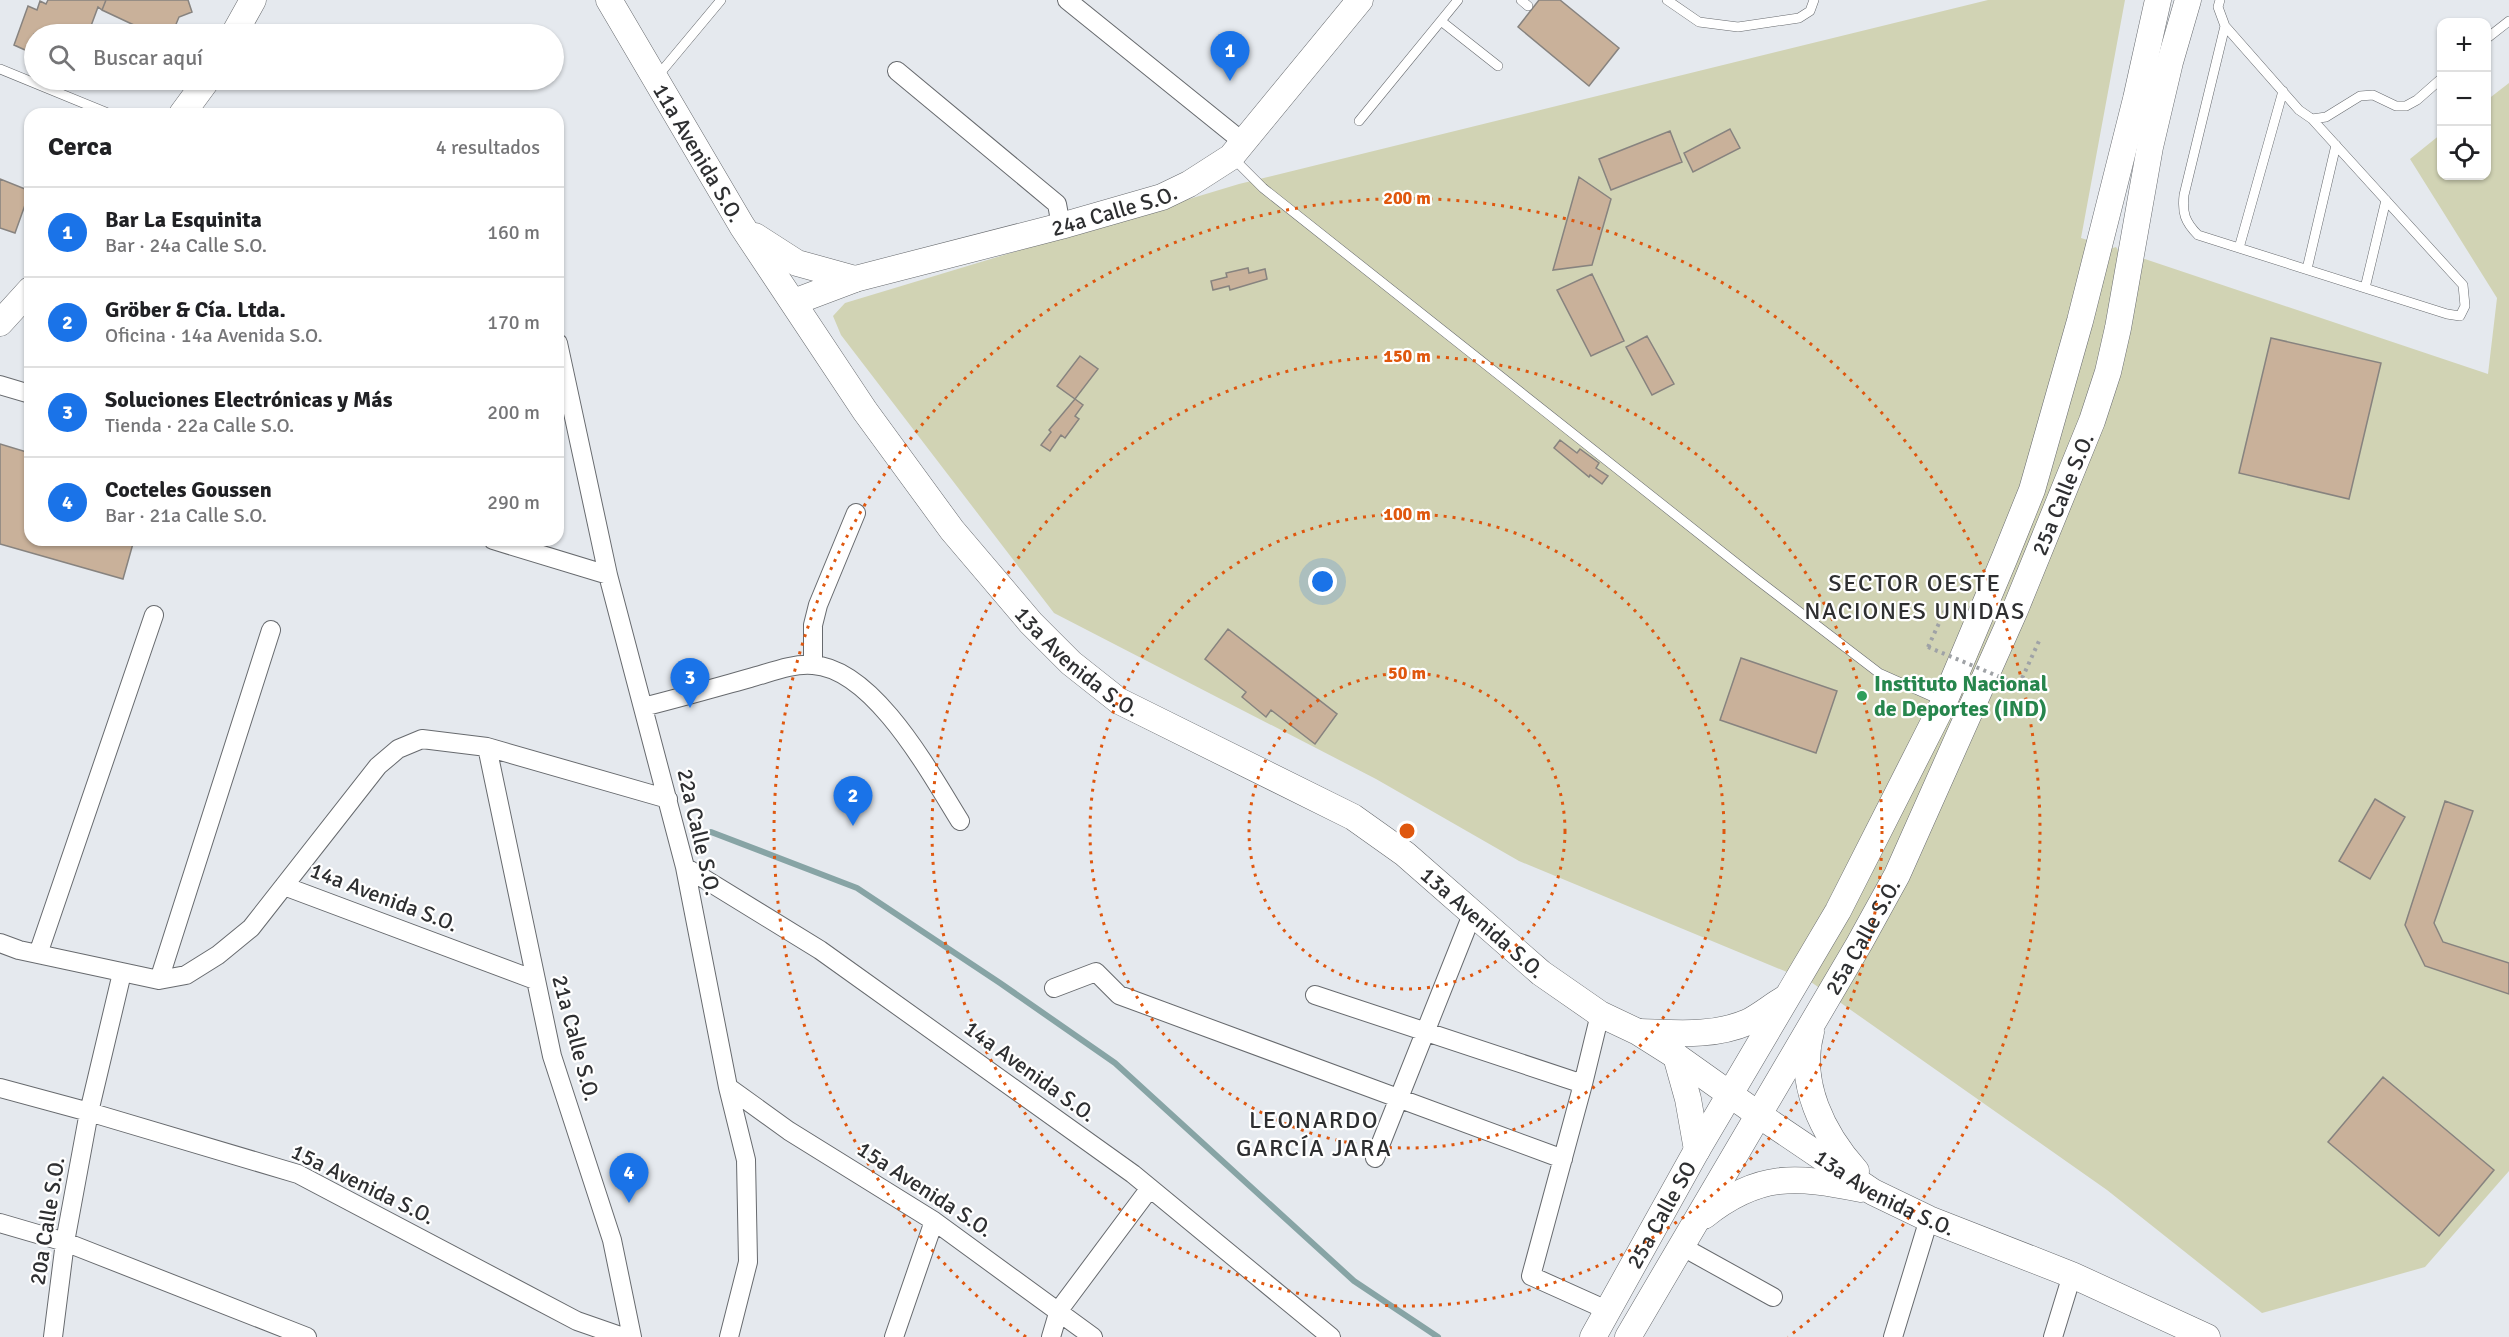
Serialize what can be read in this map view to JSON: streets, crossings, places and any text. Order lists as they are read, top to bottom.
{
  "streets": {
    "street": [
      "11a Avenida S.O.",
      "24a Calle S.O.",
      "25a Calle S.O.",
      "13a Avenida S.O.",
      "22a Calle S.O.",
      "14a Avenida S.O.",
      "21a Calle S.O.",
      "15a Avenida S.O.",
      "25a Calle SO",
      "20a Calle S.O."
    ]
  },
  "crossings": [
    ["11a Avenida S.O.", "24a Calle S.O."],
    ["11a Avenida S.O.", "13a Avenida S.O."],
    ["24a Calle S.O.", "13a Avenida S.O."],
    ["25a Calle S.O.", "13a Avenida S.O."],
    ["25a Calle S.O.", "25a Calle SO"],
    ["13a Avenida S.O.", "25a Calle SO"],
    ["22a Calle S.O.", "14a Avenida S.O."],
    ["22a Calle S.O.", "15a Avenida S.O."],
    ["14a Avenida S.O.", "21a Calle S.O."],
    ["14a Avenida S.O.", "20a Calle S.O."],
    ["15a Avenida S.O.", "20a Calle S.O."]
  ],
  "districts": ["SECTOR OESTE NACIONES UNIDAS", "LEONARDO GARCÍA JARA"],
  "places": ["Instituto Nacional de Deportes (IND)"],
  "page": {
    "map_buttons": ["+", "−"],
    "search": "Buscar aquí",
    "pins": [
      "1",
      "3",
      "2",
      "4"
    ],
    "heading": ["Cerca", "4 resultados"],
    "list": [
      {
        "mark": "1",
        "name": "Bar La Esquinita",
        "note": "Bar · 24a Calle S.O.",
        "value": "160 m"
      },
      {
        "mark": "2",
        "name": "Gröber & Cía. Ltda.",
        "note": "Oficina · 14a Avenida S.O.",
        "value": "170 m"
      },
      {
        "mark": "3",
        "name": "Soluciones Electrónicas y Más",
        "note": "Tienda · 22a Calle S.O.",
        "value": "200 m"
      },
      {
        "mark": "4",
        "name": "Cocteles Goussen",
        "note": "Bar · 21a Calle S.O.",
        "value": "290 m"
      }
    ]
  },
  "rings": [
    "200 m",
    "150 m",
    "100 m",
    "50 m"
  ]
}
